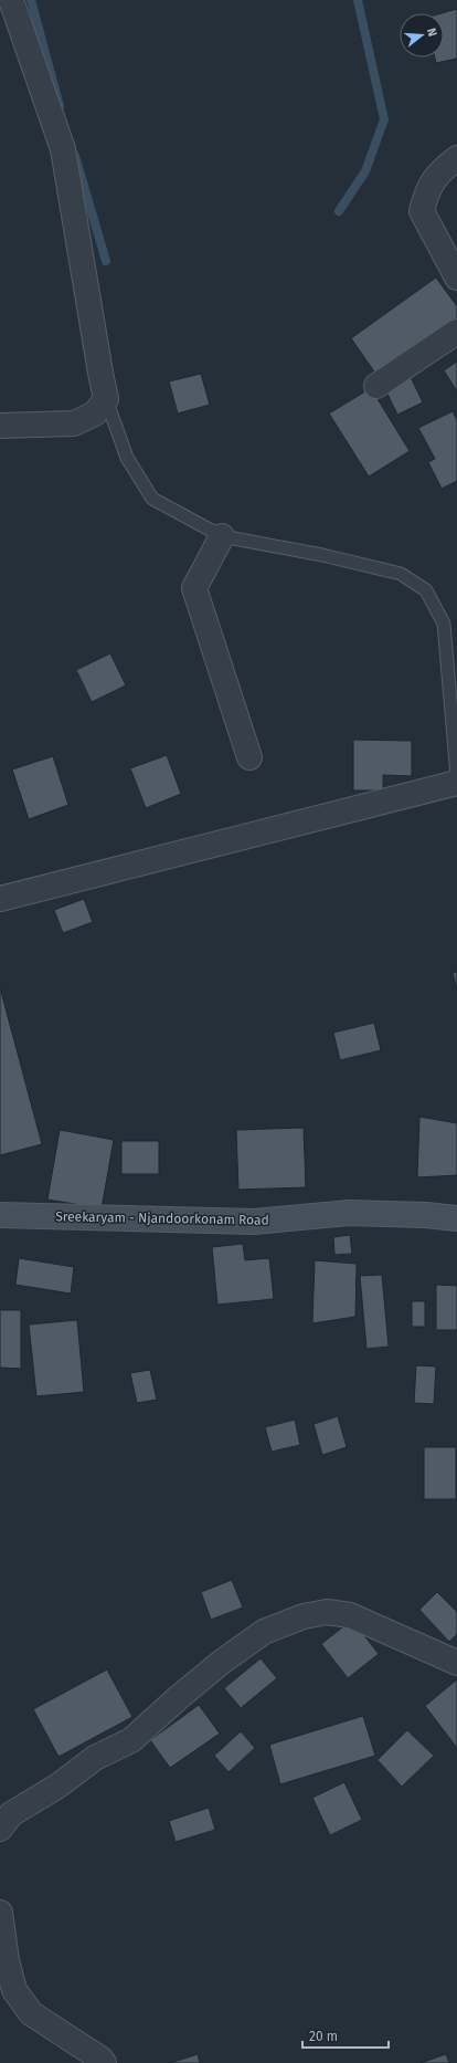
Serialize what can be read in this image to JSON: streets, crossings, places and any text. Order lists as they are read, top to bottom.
{
  "streets": {
    "main road": ["Sreekaryam - Njandoorkonam Road"]
  },
  "scale_bar": "20 m",
  "north": "right"
}
